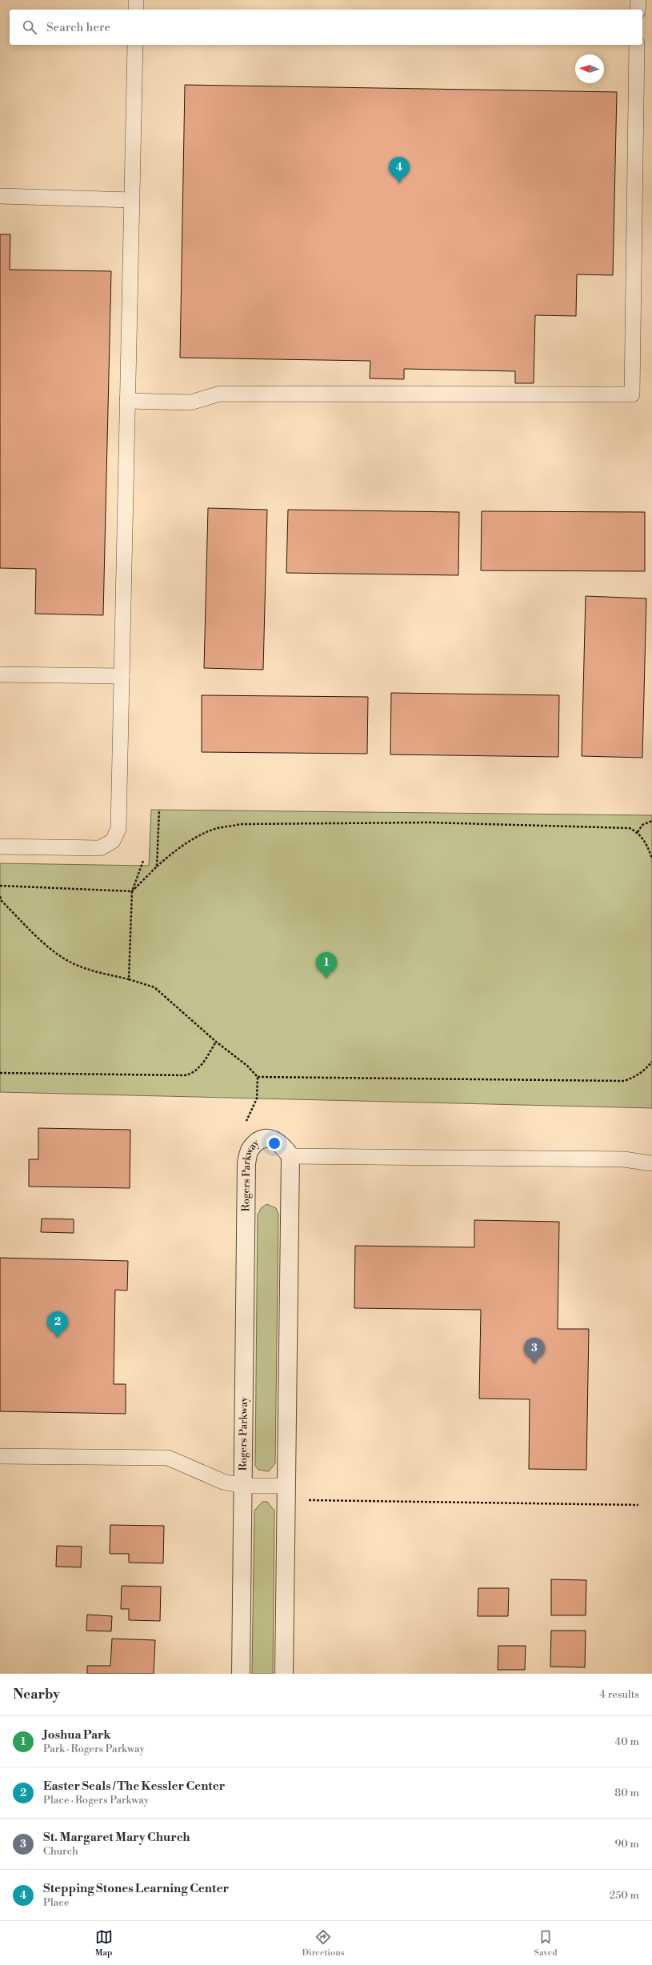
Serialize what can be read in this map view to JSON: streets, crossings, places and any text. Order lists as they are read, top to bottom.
{
  "streets": {
    "street": ["Rogers Parkway"]
  },
  "north": "left",
  "page": {
    "search": "Search here",
    "pins": [
      "4",
      "1",
      "2",
      "3"
    ],
    "heading": ["Nearby", "4 results"],
    "list": [
      {
        "mark": "1",
        "name": "Joshua Park",
        "note": "Park · Rogers Parkway",
        "value": "40 m"
      },
      {
        "mark": "2",
        "name": "Easter Seals / The Kessler Center",
        "note": "Place · Rogers Parkway",
        "value": "80 m"
      },
      {
        "mark": "3",
        "name": "St. Margaret Mary Church",
        "note": "Church",
        "value": "90 m"
      },
      {
        "mark": "4",
        "name": "Stepping Stones Learning Center",
        "note": "Place",
        "value": "250 m"
      }
    ],
    "nav": ["Map", "Directions", "Saved"]
  }
}
